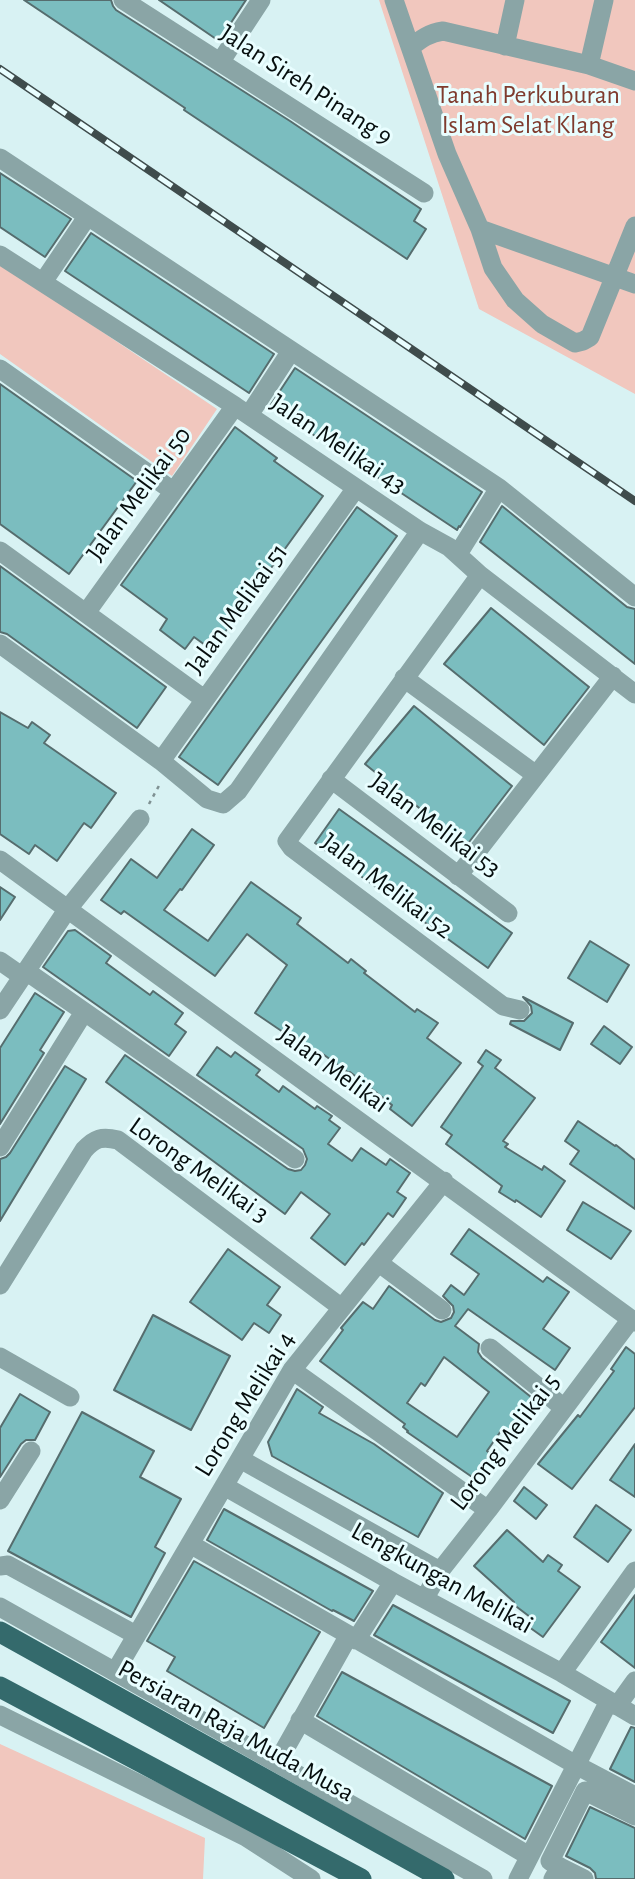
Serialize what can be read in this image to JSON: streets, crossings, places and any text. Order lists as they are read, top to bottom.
{
  "streets": {
    "main road": ["Persiaran Raja Muda Musa"],
    "street": [
      "Jalan Sireh Pinang 9",
      "Jalan Melikai 43",
      "Jalan Melikai 50",
      "Jalan Melikai 51",
      "Jalan Melikai 53",
      "Jalan Melikai 52",
      "Jalan Melikai",
      "Lorong Melikai 3",
      "Lorong Melikai 4",
      "Lorong Melikai 5",
      "Lengkungan Melikai"
    ]
  },
  "crossings": [
    ["Jalan Melikai 43", "Jalan Melikai 50"],
    ["Jalan Melikai 43", "Jalan Melikai 51"],
    ["Jalan Melikai 43", "Jalan Melikai 52"],
    ["Jalan Melikai 53", "Jalan Melikai 52"],
    ["Jalan Melikai", "Lorong Melikai 4"],
    ["Jalan Melikai", "Lorong Melikai 5"],
    ["Lorong Melikai 3", "Lorong Melikai 4"],
    ["Lorong Melikai 4", "Lengkungan Melikai"],
    ["Lorong Melikai 5", "Lengkungan Melikai"]
  ],
  "parks": ["Tanah Perkuburan Islam Selat Klang"]
}
